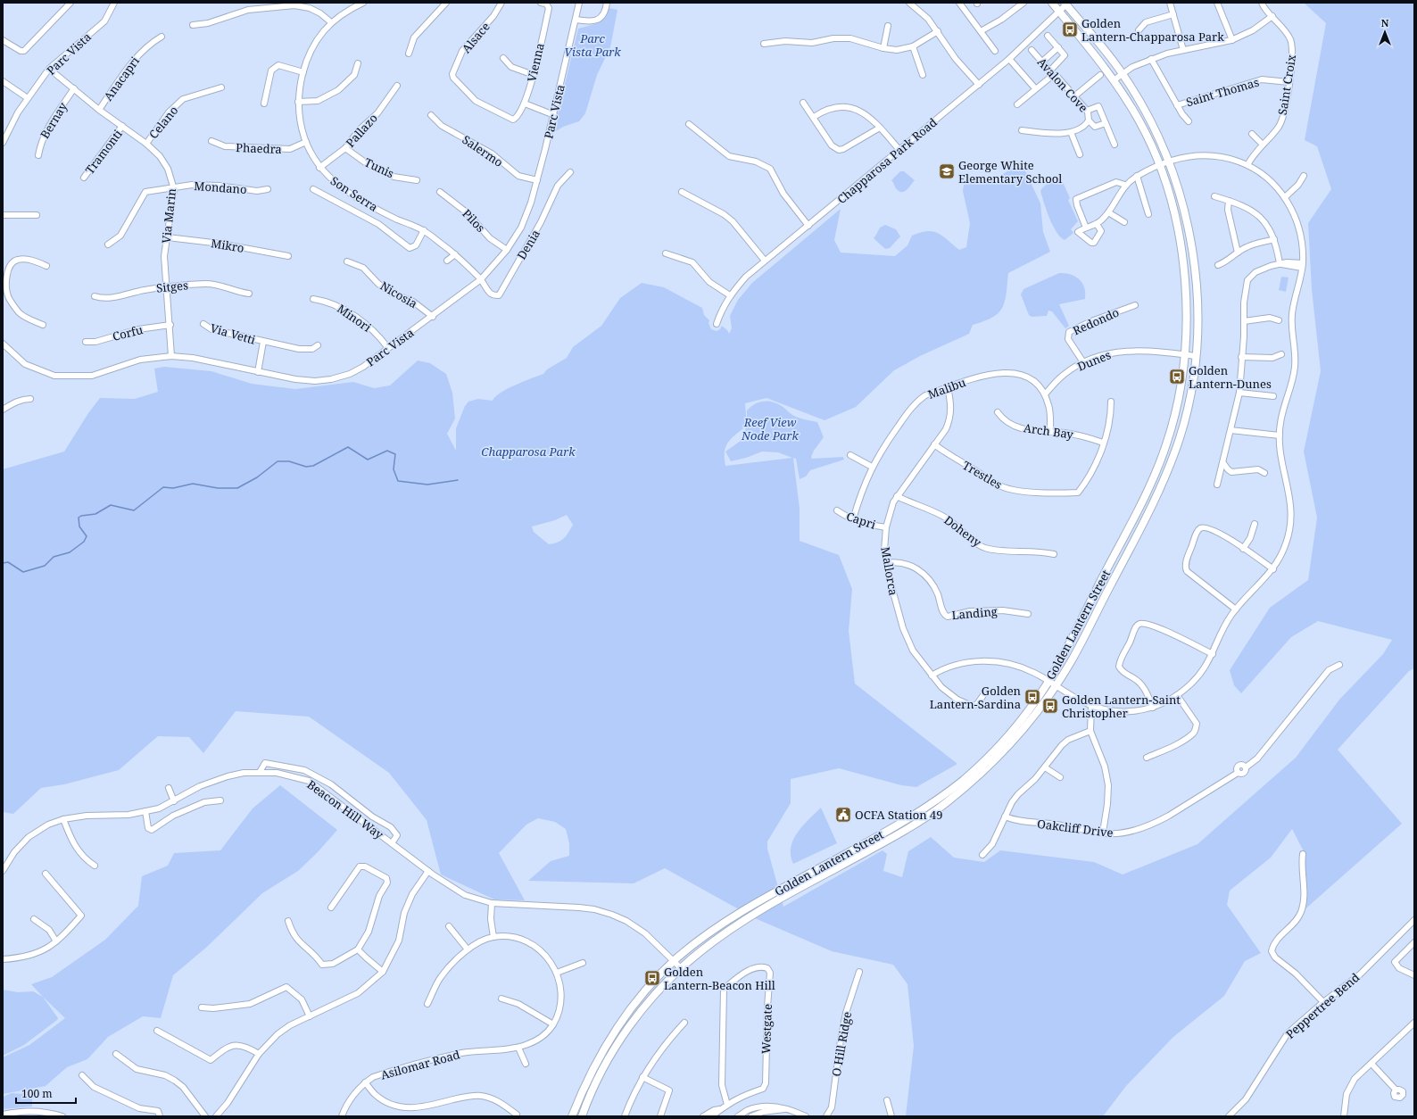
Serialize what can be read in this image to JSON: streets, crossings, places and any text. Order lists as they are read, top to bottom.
{
  "streets": {
    "main road": ["Golden Lantern Street"],
    "street": [
      "Alsace",
      "Parc Vista",
      "Vienna",
      "Anacapri",
      "Avalon Cove",
      "Saint Croix",
      "Saint Thomas",
      "Bernay",
      "Celano",
      "Pallazo",
      "Phaedra",
      "Salermo",
      "Tramonti",
      "Chapparosa Park Road",
      "Tunis",
      "Mondano",
      "Son Serra",
      "Via Marin",
      "Pilos",
      "Denia",
      "Mikro",
      "Sitges",
      "Nicosia",
      "Minori",
      "Redondo",
      "Corfu",
      "Via Vetti",
      "Dunes",
      "Malibu",
      "Arch Bay",
      "Trestles",
      "Capri",
      "Doheny",
      "Mallorca",
      "Landing",
      "Beacon Hill Way",
      "Oakcliff Drive",
      "Peppertree Bend",
      "Westgate",
      "O Hill Ridge",
      "Asilomar Road"
    ]
  },
  "crossings": [
    ["Alsace", "Vienna"],
    ["Parc Vista", "Salermo"],
    ["Parc Vista", "Son Serra"],
    ["Parc Vista", "Via Marin"],
    ["Parc Vista", "Pilos"],
    ["Parc Vista", "Denia"],
    ["Parc Vista", "Nicosia"],
    ["Parc Vista", "Minori"],
    ["Parc Vista", "Via Vetti"],
    ["Anacapri", "Via Marin"],
    ["Saint Croix", "Saint Thomas"],
    ["Bernay", "Via Marin"],
    ["Celano", "Via Marin"],
    ["Pallazo", "Tunis"],
    ["Pallazo", "Son Serra"],
    ["Phaedra", "Son Serra"],
    ["Tramonti", "Via Marin"],
    ["Chapparosa Park Road", "Golden Lantern Street"],
    ["Mondano", "Via Marin"],
    ["Son Serra", "Denia"],
    ["Via Marin", "Mikro"],
    ["Via Marin", "Sitges"],
    ["Via Marin", "Corfu"],
    ["Redondo", "Dunes"],
    ["Dunes", "Malibu"],
    ["Dunes", "Golden Lantern Street"],
    ["Malibu", "Arch Bay"],
    ["Malibu", "Capri"],
    ["Malibu", "Mallorca"],
    ["Arch Bay", "Trestles"],
    ["Trestles", "Mallorca"],
    ["Capri", "Mallorca"],
    ["Doheny", "Mallorca"],
    ["Mallorca", "Landing"],
    ["Golden Lantern Street", "Beacon Hill Way"]
  ],
  "parks": ["Parc Vista Park", "Reef View Node Park", "Chapparosa Park"],
  "places": {
    "bus stop": [
      "Golden Lantern-Chapparosa Park",
      "Golden Lantern-Dunes",
      "Golden Lantern-Sardina",
      "Golden Lantern-Saint Christopher",
      "Golden Lantern-Beacon Hill"
    ],
    "school or university": ["George White Elementary School"],
    "public building": ["OCFA Station 49"]
  },
  "scale_bar": "100 m",
  "north": "top"
}
